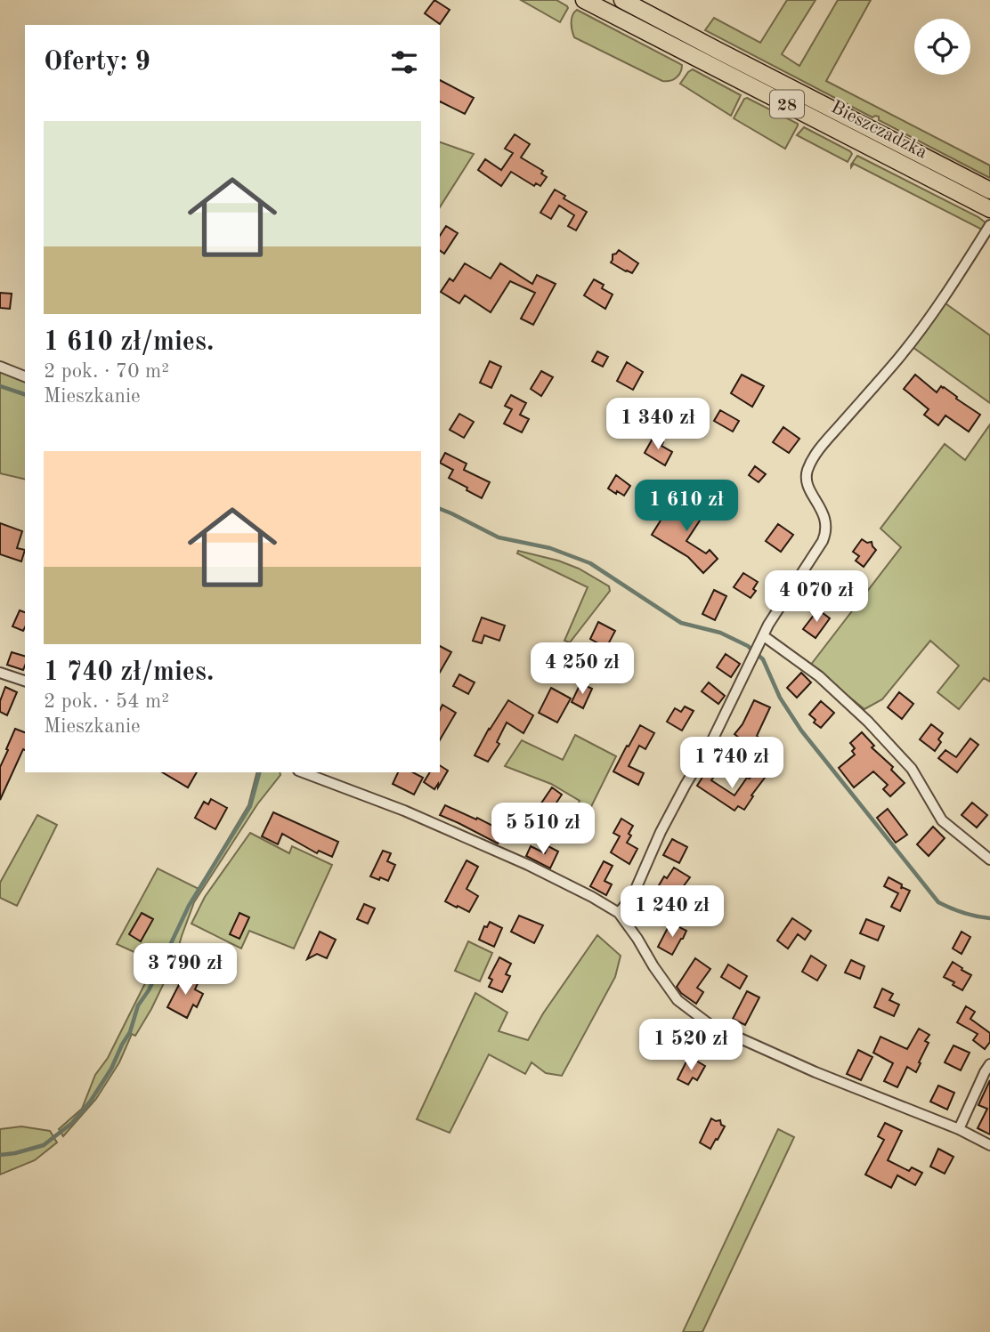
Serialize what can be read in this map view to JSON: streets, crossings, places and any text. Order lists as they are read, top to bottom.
{
  "streets": {
    "main road": ["28", "Bieszczadzka"]
  },
  "page": {
    "heading": "Oferty: 9",
    "list": [
      {
        "name": "1 610 zł/mies.",
        "note": "2 pok. · 70 m² · Mieszkanie"
      },
      {
        "name": "1 740 zł/mies.",
        "note": "2 pok. · 54 m² · Mieszkanie"
      }
    ],
    "price": [
      "1 340 zł",
      "1 610 zł",
      "4 070 zł",
      "4 250 zł",
      "1 740 zł",
      "5 510 zł",
      "1 240 zł",
      "3 790 zł",
      "1 520 zł"
    ]
  }
}
